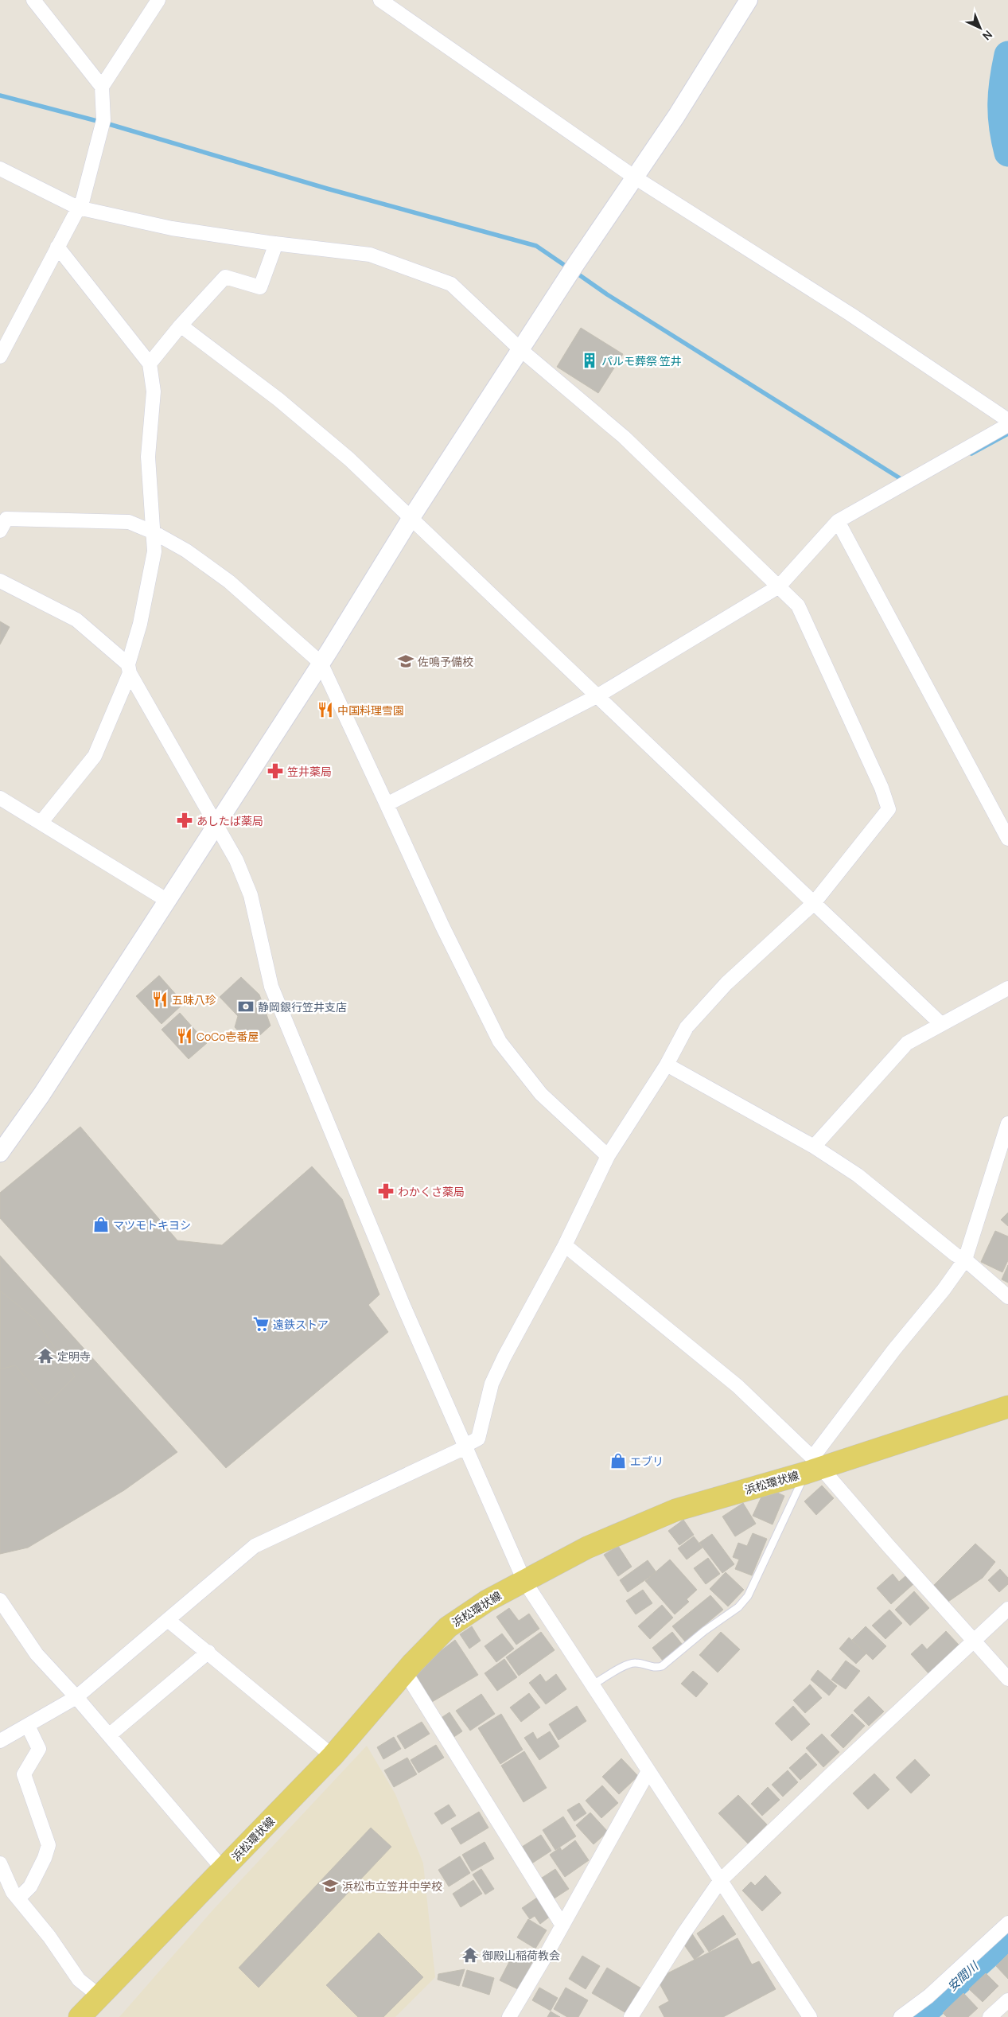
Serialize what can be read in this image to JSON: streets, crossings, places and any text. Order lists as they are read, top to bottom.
{
  "streets": {
    "main road": ["浜松環状線"]
  },
  "water": ["安間川"],
  "places": {
    "building": ["パルモ葬祭 笠井"],
    "school or university": ["佐鳴予備校", "浜松市立笠井中学校"],
    "restaurant": ["中国料理雪園", "五味八珍", "CoCo壱番屋"],
    "pharmacy": ["笠井薬局", "あしたば薬局", "わかくさ薬局"],
    "bank": ["静岡銀行笠井支店"],
    "shop": ["マツモトキヨシ", "エブリ"],
    "supermarket": ["遠鉄ストア"],
    "temple": ["定明寺", "御殿山稲荷教会"]
  },
  "north": "bottom right"
}
